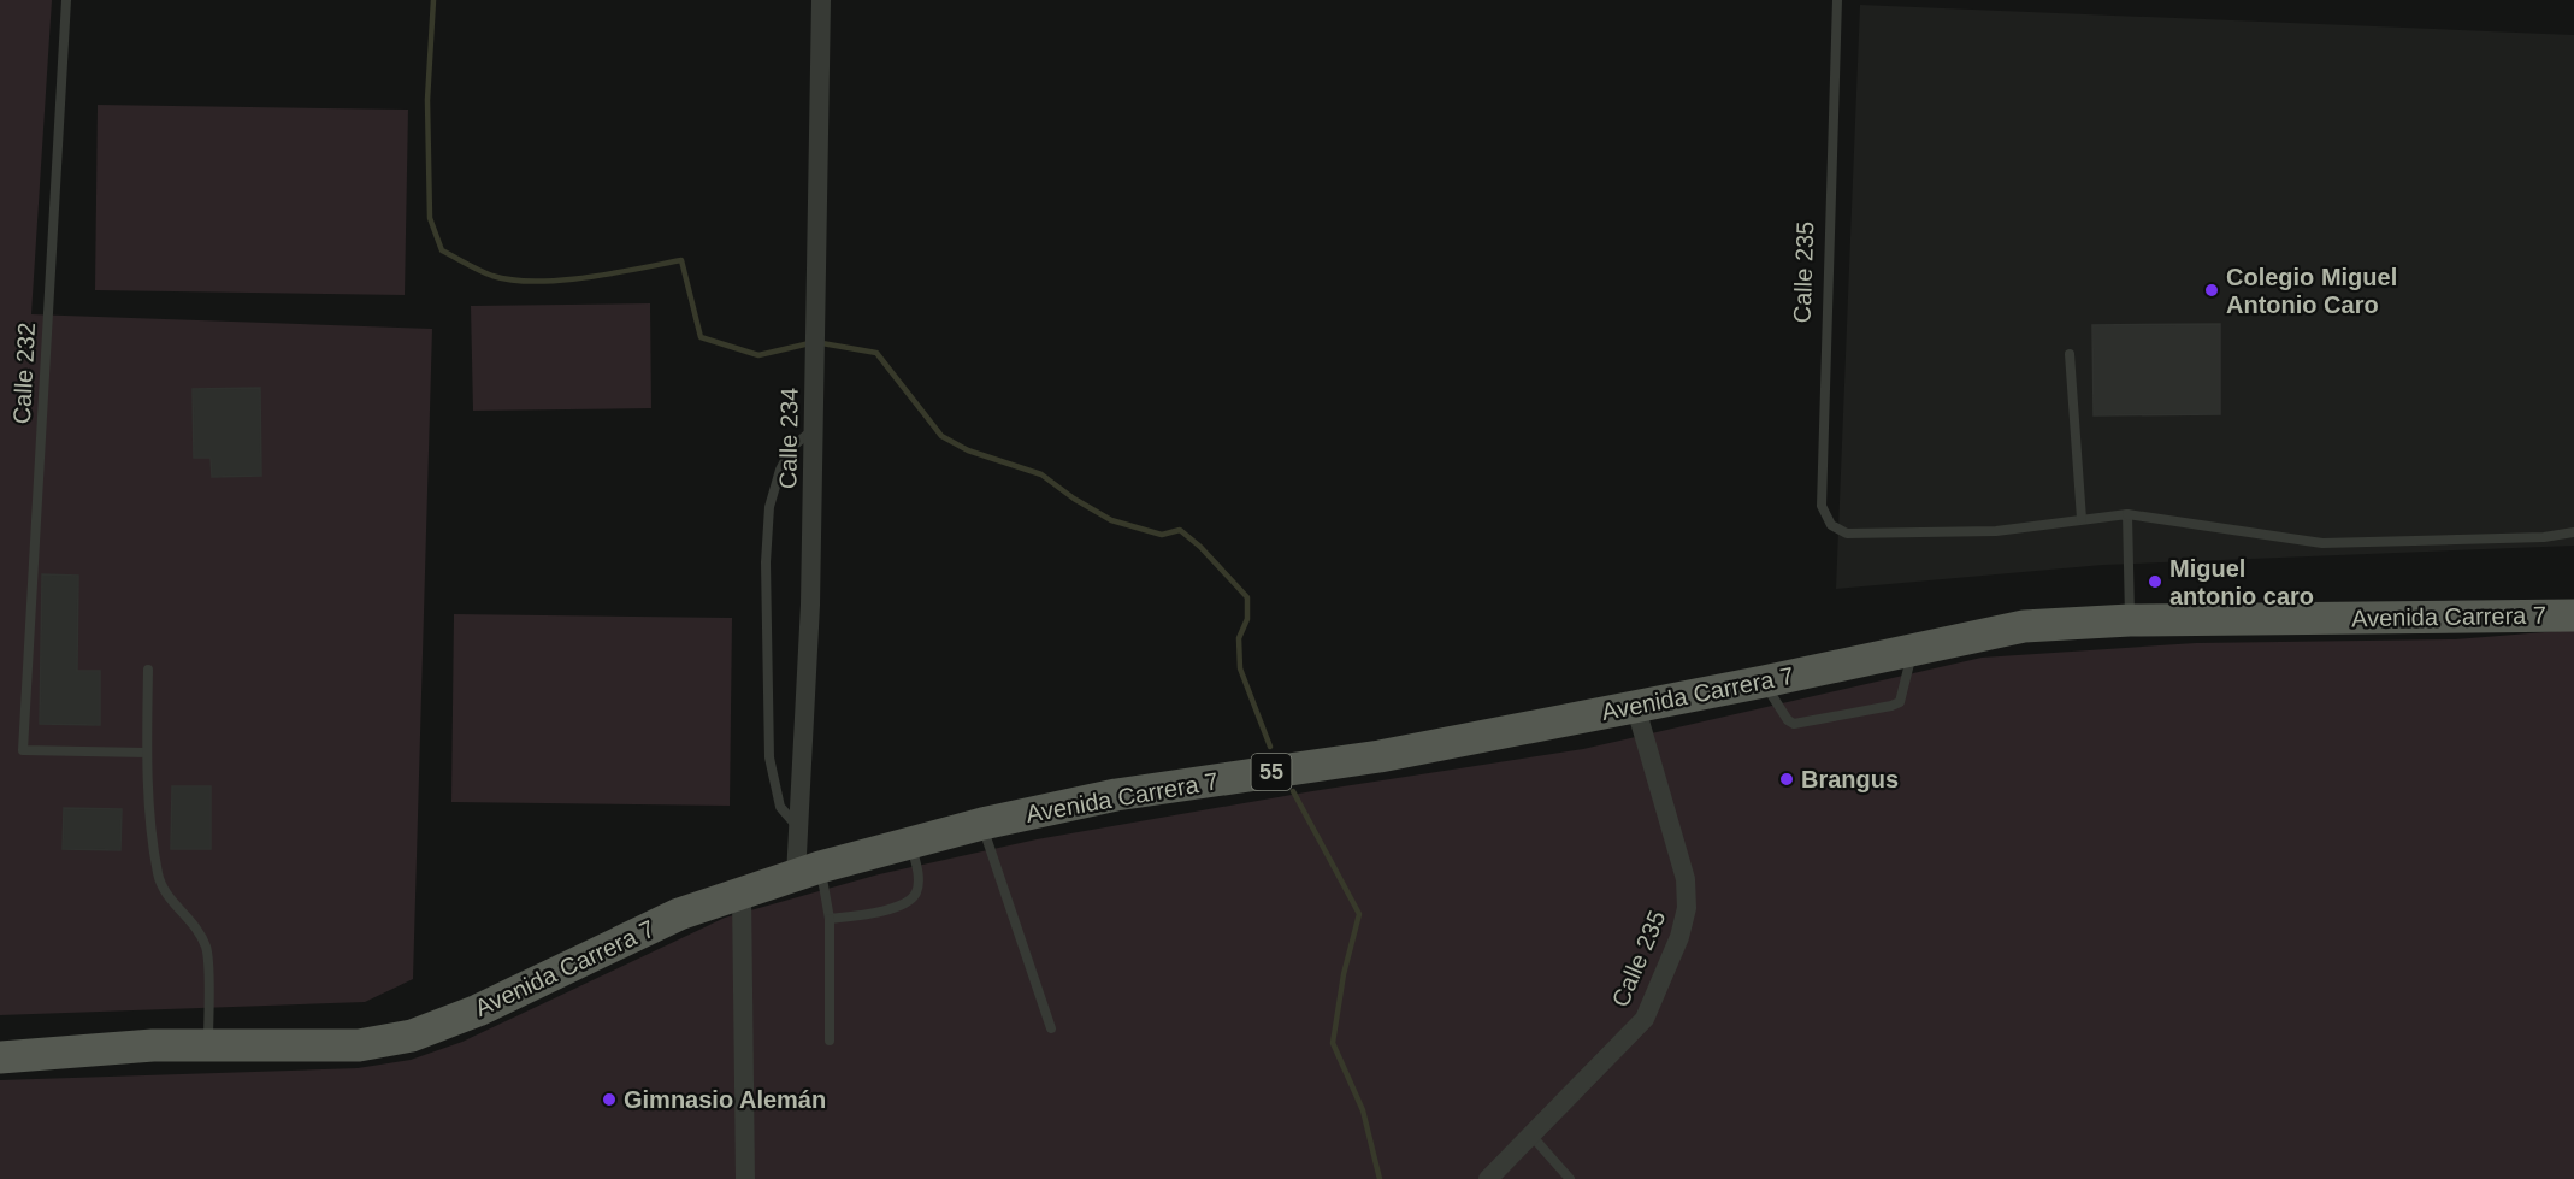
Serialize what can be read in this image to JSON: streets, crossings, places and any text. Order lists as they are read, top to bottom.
{
  "streets": {
    "main road": ["Avenida Carrera 7", "55"],
    "street": ["Calle 235", "Calle 234"],
    "lane": ["Calle 232"]
  },
  "crossings": [
    ["Calle 235", "Avenida Carrera 7"],
    ["Calle 234", "Avenida Carrera 7"]
  ],
  "places": [
    "Colegio Miguel Antonio Caro",
    "Miguel antonio caro",
    "Brangus",
    "Gimnasio Alemán"
  ]
}
